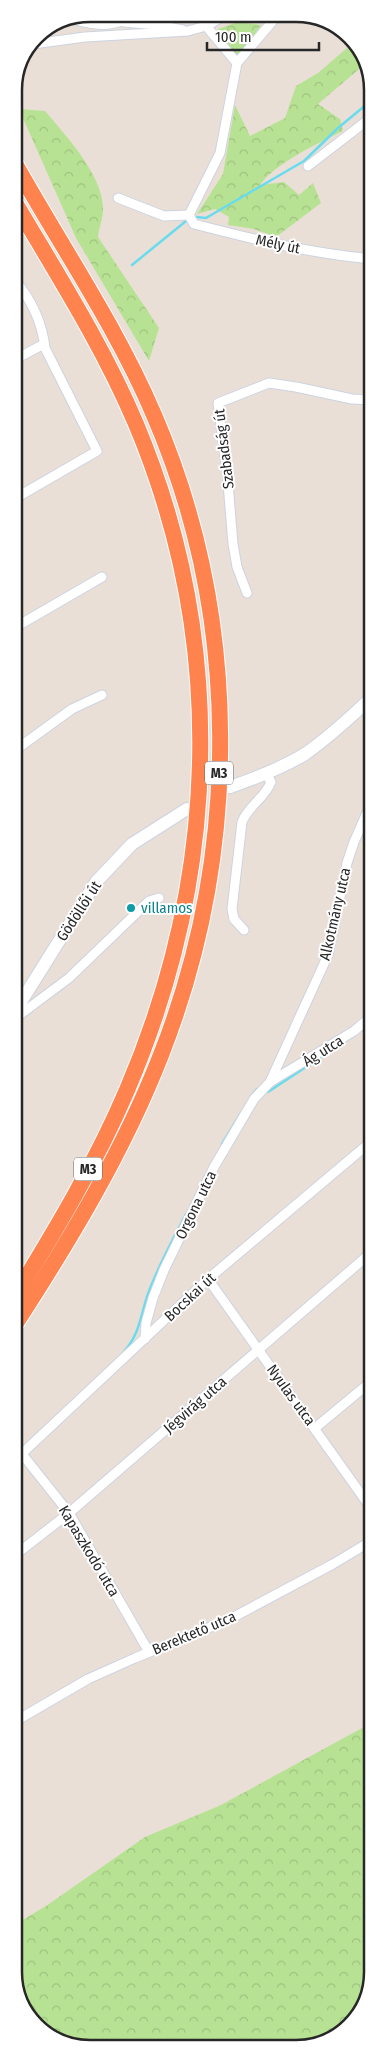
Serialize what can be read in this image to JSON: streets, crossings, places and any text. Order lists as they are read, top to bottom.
{
  "streets": {
    "highway": ["M3"],
    "main road": ["Gödöllői út"],
    "street": [
      "Mély út",
      "Szabadság út",
      "Alkotmány utca",
      "Ág utca",
      "Orgona utca",
      "Bocskai út",
      "Nyulas utca",
      "Jégvirág utca",
      "Kapaszkodó utca",
      "Berektető utca"
    ]
  },
  "crossings": [
    ["Alkotmány utca", "Ág utca"],
    ["Alkotmány utca", "Orgona utca"],
    ["Ág utca", "Orgona utca"],
    ["Orgona utca", "Bocskai út"],
    ["Bocskai út", "Nyulas utca"],
    ["Bocskai út", "Kapaszkodó utca"],
    ["Nyulas utca", "Jégvirág utca"],
    ["Jégvirág utca", "Kapaszkodó utca"],
    ["Kapaszkodó utca", "Berektető utca"]
  ],
  "places": ["villamos"],
  "scale_bar": "100 m"
}
